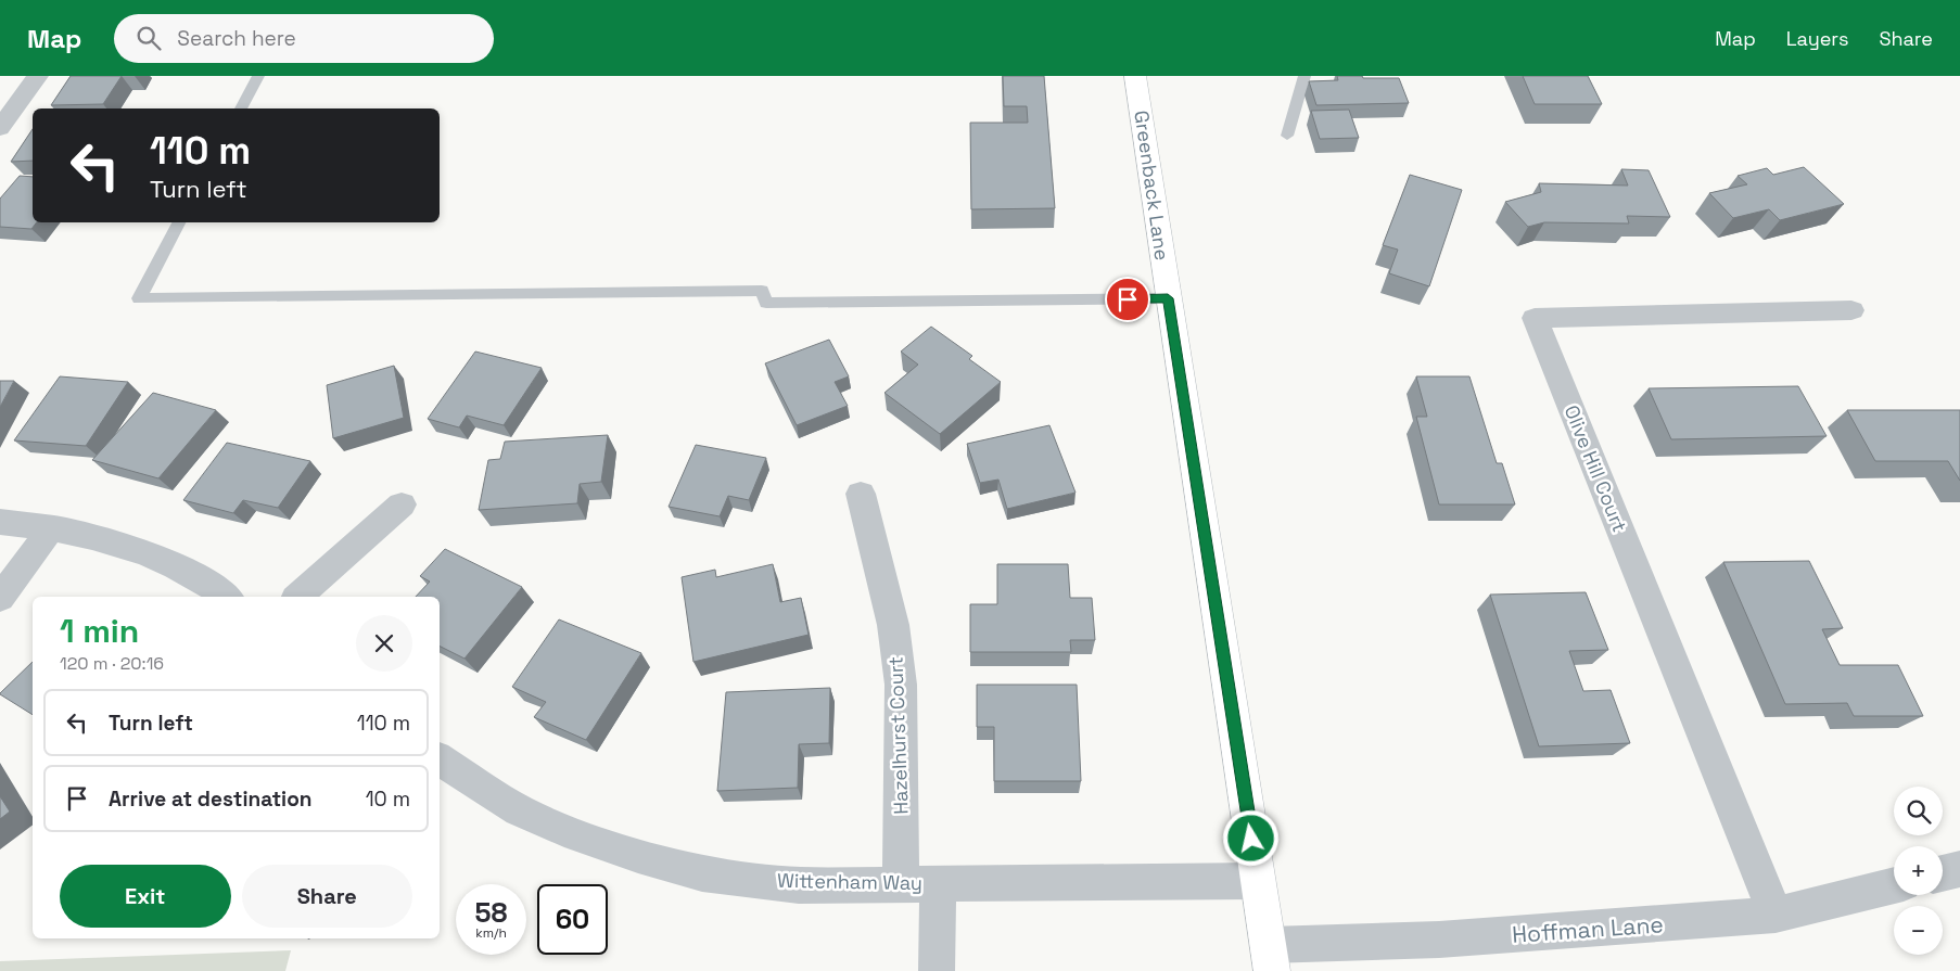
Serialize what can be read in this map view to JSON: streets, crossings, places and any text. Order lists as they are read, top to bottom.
{
  "streets": {
    "main road": ["Greenback Lane"],
    "street": [
      "Olive Hill Court",
      "Hazelhurst Court",
      "Wittenham Way",
      "Hoffman Lane"
    ]
  },
  "crossings": [
    ["Greenback Lane", "Wittenham Way"],
    ["Greenback Lane", "Hoffman Lane"],
    ["Olive Hill Court", "Hoffman Lane"],
    ["Hazelhurst Court", "Wittenham Way"]
  ],
  "page": {
    "header": "Map",
    "search": "Search here",
    "nav": ["Map", "Layers", "Share"],
    "turn": ["110 m", "Turn left"],
    "heading": ["1 min", "120 m · 20:16"],
    "list": [
      {
        "name": "Turn left",
        "value": "110 m"
      },
      {
        "name": "Arrive at destination",
        "value": "10 m"
      }
    ],
    "map_buttons": ["+", "−"],
    "buttons": ["Exit", "Share"],
    "speed": "58 km/h",
    "limit": "60"
  }
}
